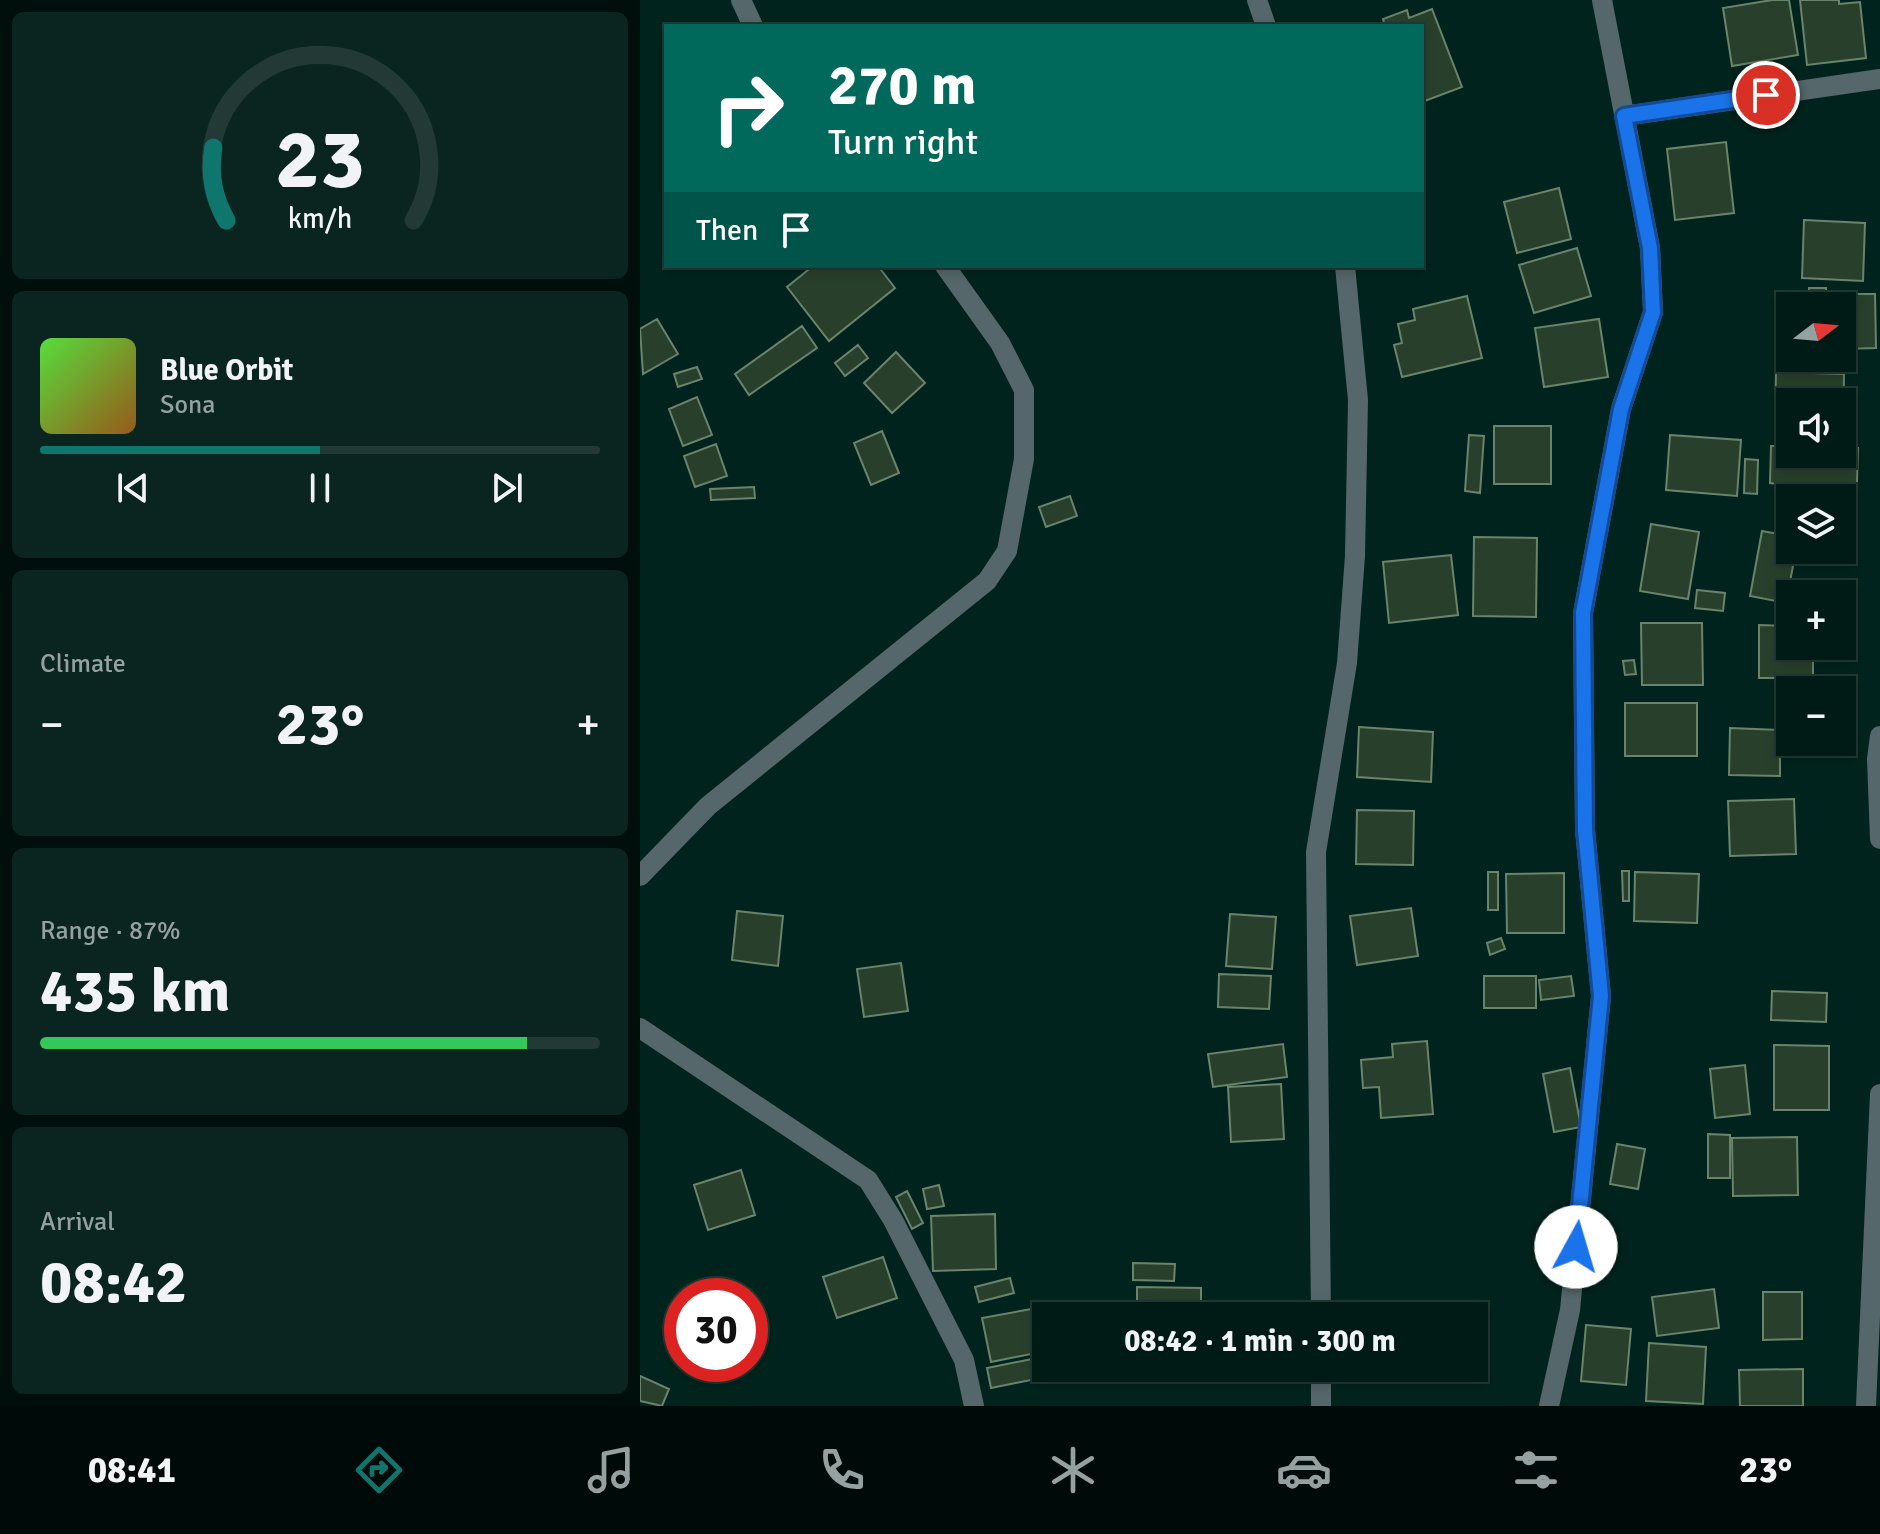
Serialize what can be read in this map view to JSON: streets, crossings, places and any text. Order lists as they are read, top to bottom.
{
  "north": "right",
  "page": {
    "turn": ["270 m", "Turn right"],
    "then": "Then",
    "map_buttons": ["+", "−"],
    "song": ["Blue Orbit", "Sona"],
    "tile": [
      "Climate",
      ["Range · 87%", "435 km"],
      ["Arrival", "08:42"]
    ],
    "heat": ["−", "23°", "+"],
    "limit": "30",
    "trip": "08:42 · 1 min · 300 m",
    "tabs": ["08:41", "23°"],
    "gauge": ["23", "km/h"]
  }
}
